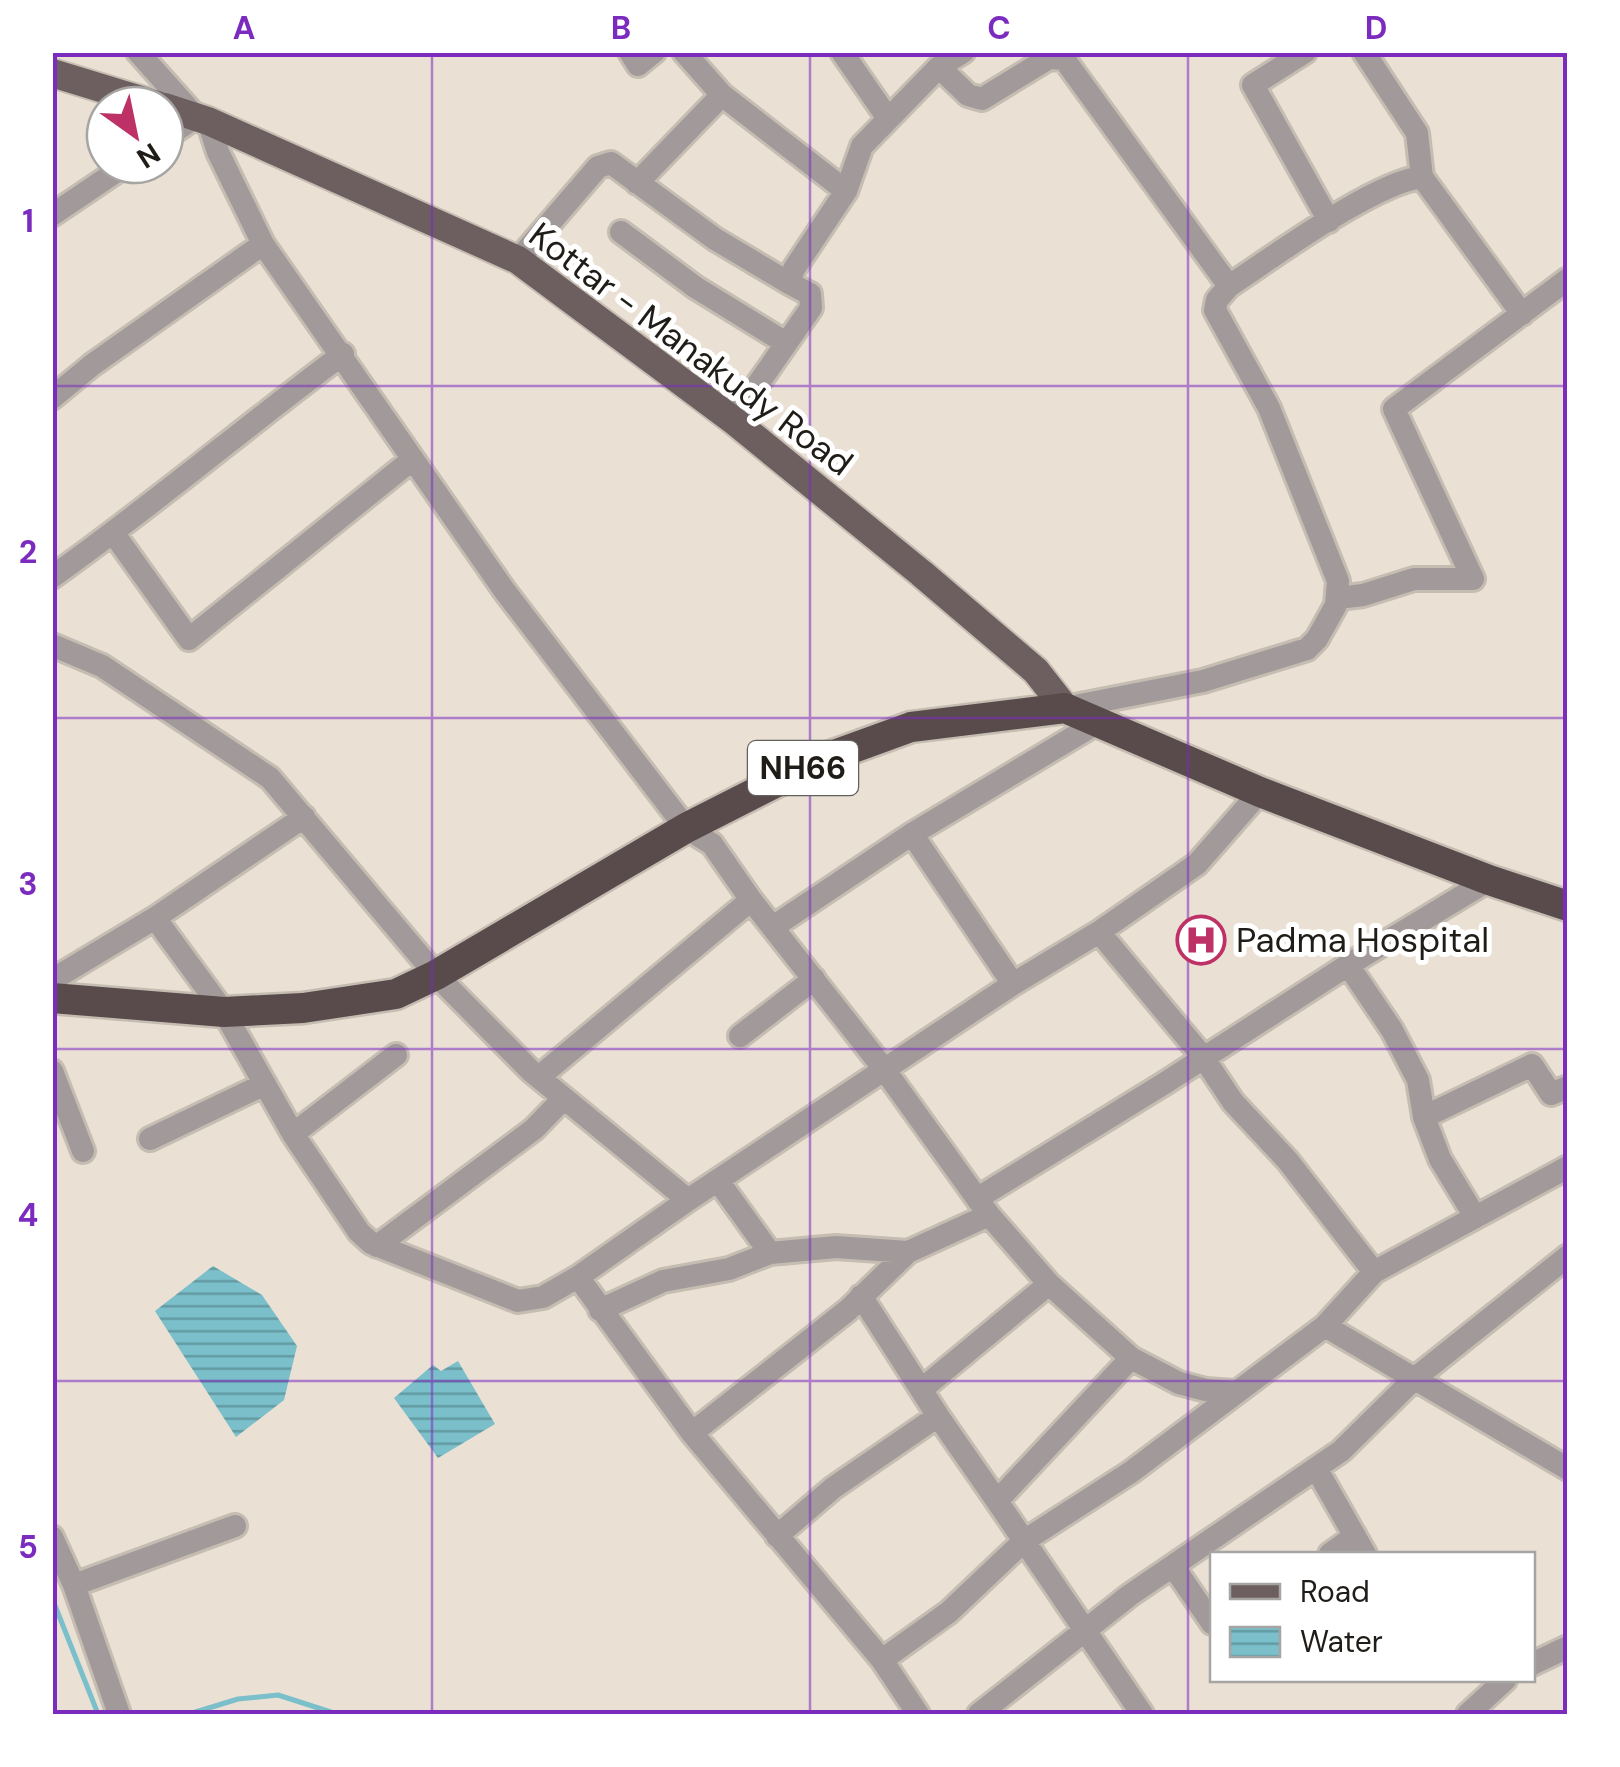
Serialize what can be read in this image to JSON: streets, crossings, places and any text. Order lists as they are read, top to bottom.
{
  "streets": {
    "highway": ["NH66"],
    "main road": ["Kottar - Manakudy Road"]
  },
  "crossings": [
    ["Kottar - Manakudy Road", "NH66"]
  ],
  "places": {
    "hospital": ["Padma Hospital"]
  },
  "legend": ["Road", "Water"],
  "north": "bottom right",
  "grid": {
    "columns": [
      "A",
      "B",
      "C",
      "D"
    ],
    "rows": [
      "1",
      "2",
      "3",
      "4",
      "5"
    ]
  }
}
